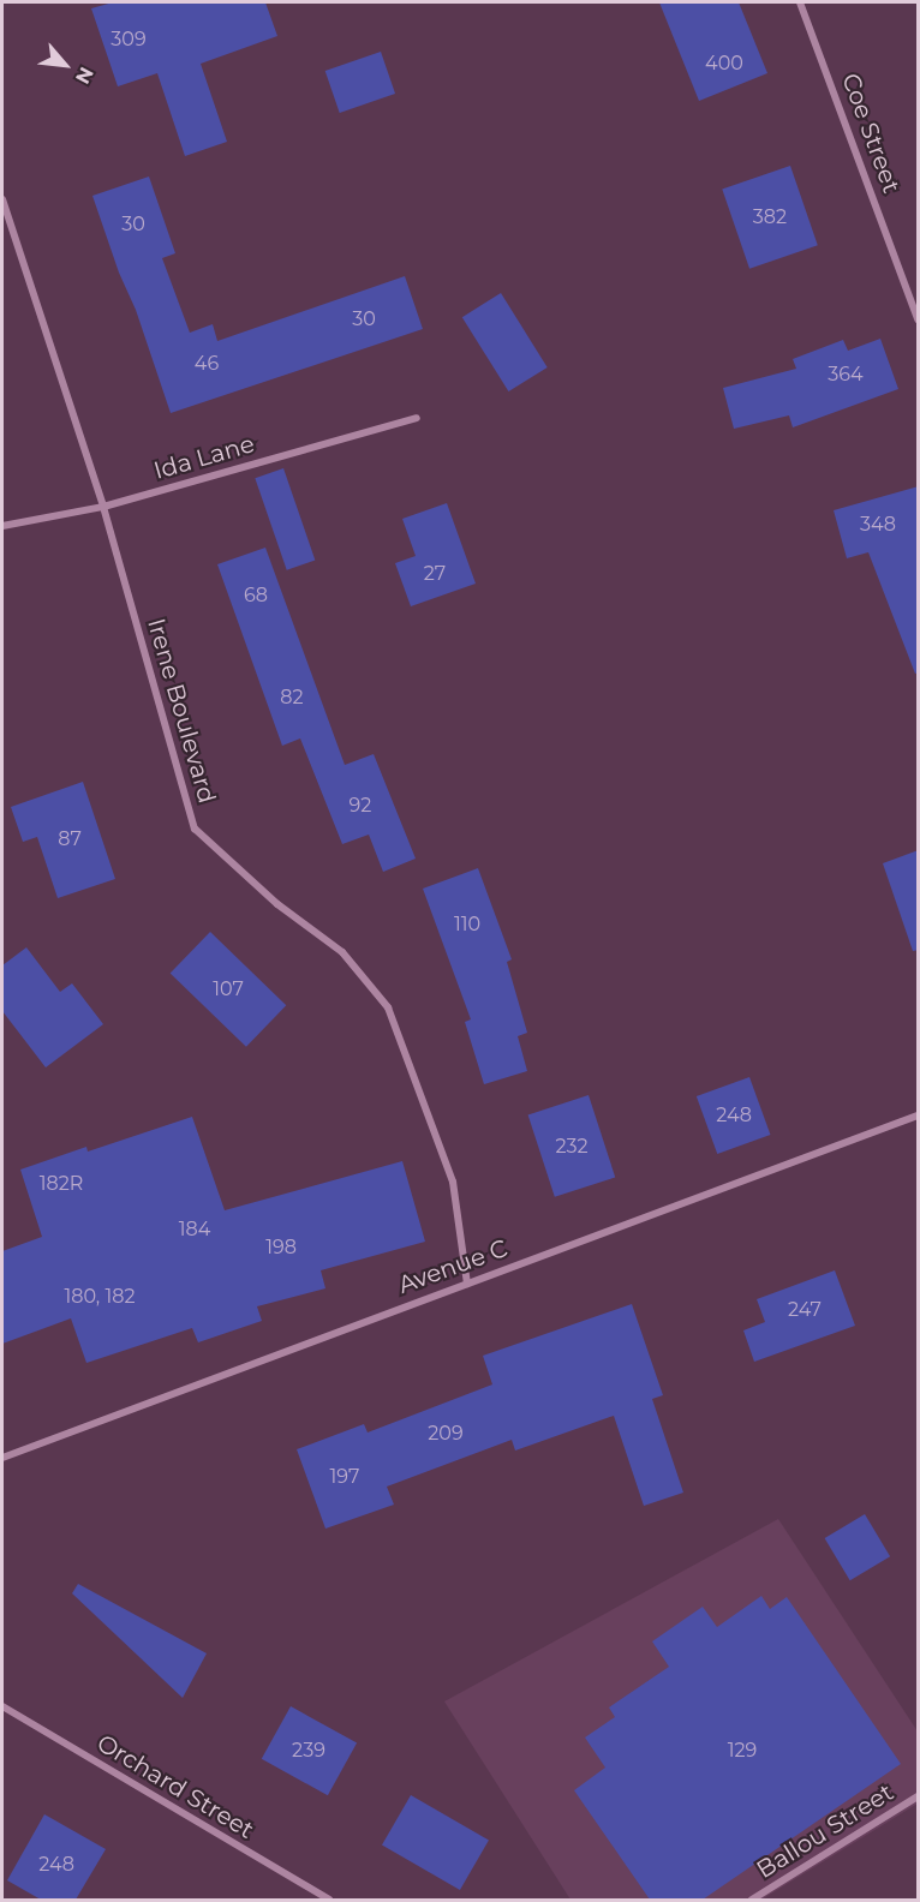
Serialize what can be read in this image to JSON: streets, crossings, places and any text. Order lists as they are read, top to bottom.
{
  "streets": {
    "street": [
      "Coe Street",
      "Ida Lane",
      "Irene Boulevard",
      "Avenue C",
      "Orchard Street",
      "Ballou Street"
    ]
  },
  "crossings": [
    ["Ida Lane", "Irene Boulevard"],
    ["Irene Boulevard", "Avenue C"]
  ],
  "house_numbers": [
    "309",
    "400",
    "382",
    "30",
    "30",
    "46",
    "364",
    "348",
    "27",
    "68",
    "82",
    "92",
    "87",
    "110",
    "107",
    "248",
    "232",
    "182R",
    "184",
    "198",
    "180, 182",
    "247",
    "209",
    "197",
    "239",
    "129",
    "248"
  ],
  "north": "bottom right"
}
